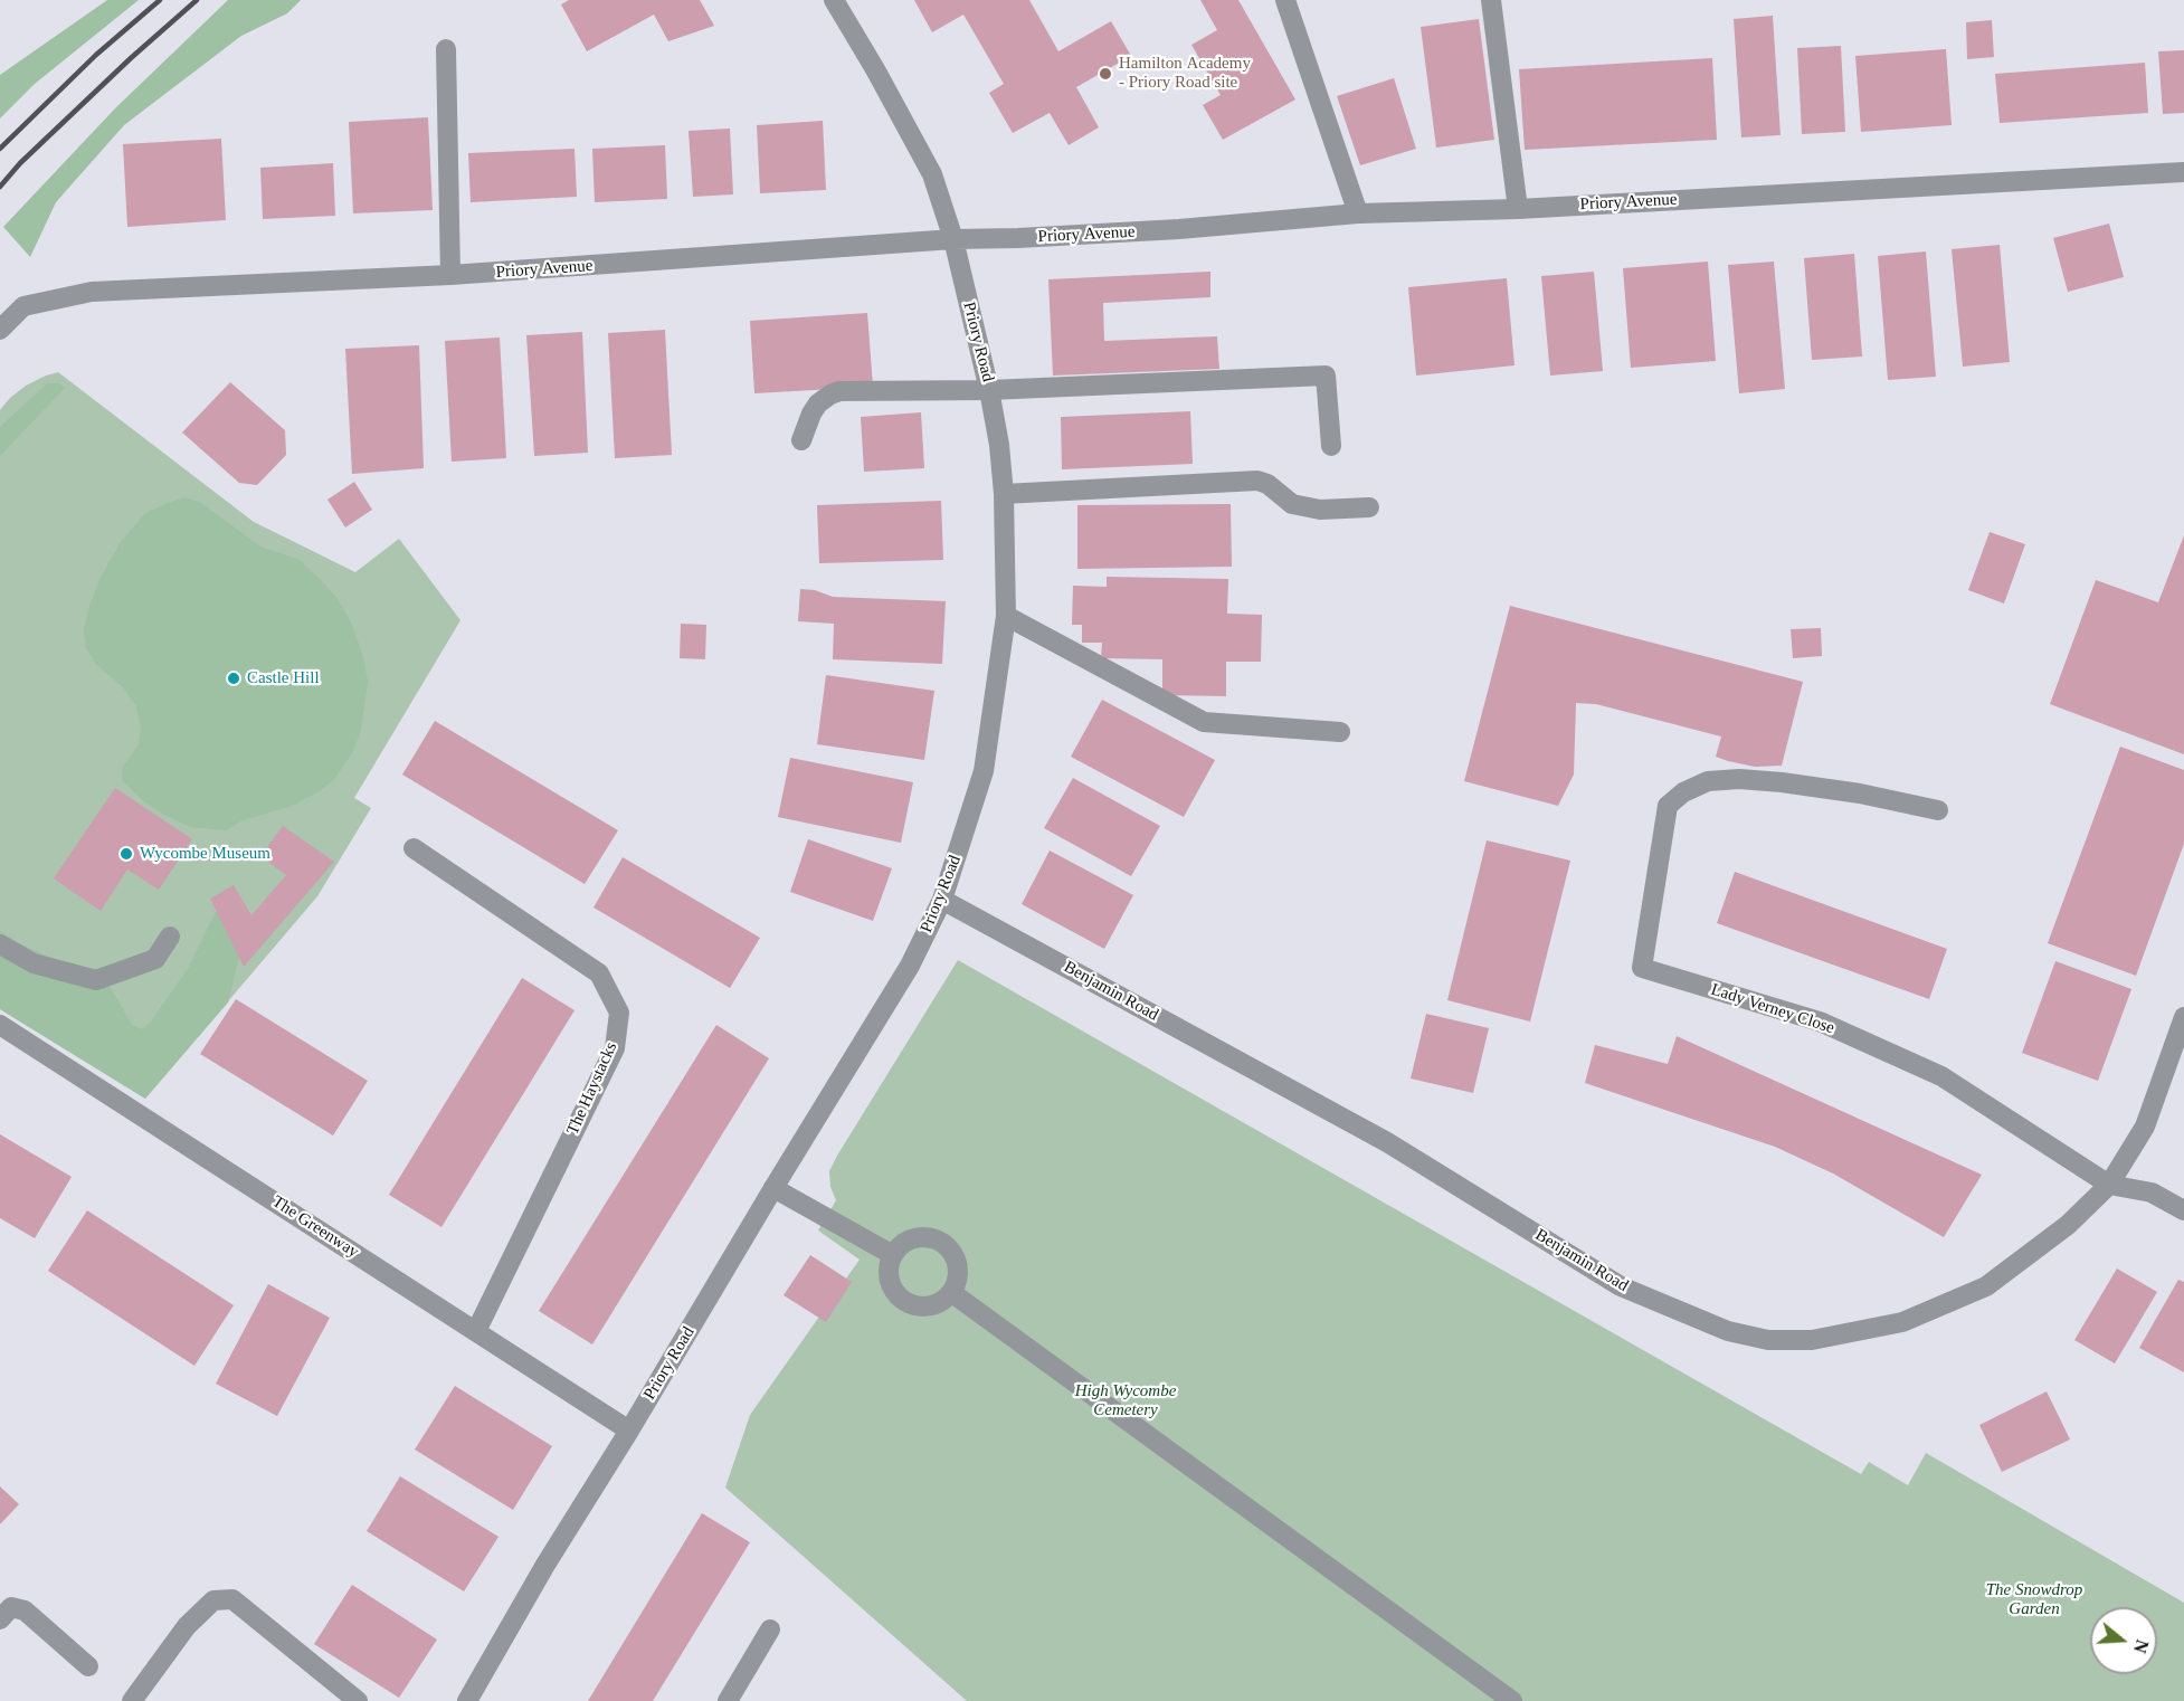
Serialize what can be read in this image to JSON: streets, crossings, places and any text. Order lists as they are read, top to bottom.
{
  "streets": {
    "street": [
      "Priory Avenue",
      "Priory Road",
      "Benjamin Road",
      "Lady Verney Close",
      "The Haystacks",
      "The Greenway"
    ]
  },
  "crossings": [
    ["Priory Avenue", "Priory Road"],
    ["Priory Road", "Benjamin Road"],
    ["Priory Road", "The Greenway"],
    ["Benjamin Road", "Lady Verney Close"],
    ["The Haystacks", "The Greenway"]
  ],
  "parks": ["High Wycombe Cemetery", "The Snowdrop Garden"],
  "places": ["Hamilton Academy - Priory Road site", "Castle Hill", "Wycombe Museum"],
  "north": "right"
}
